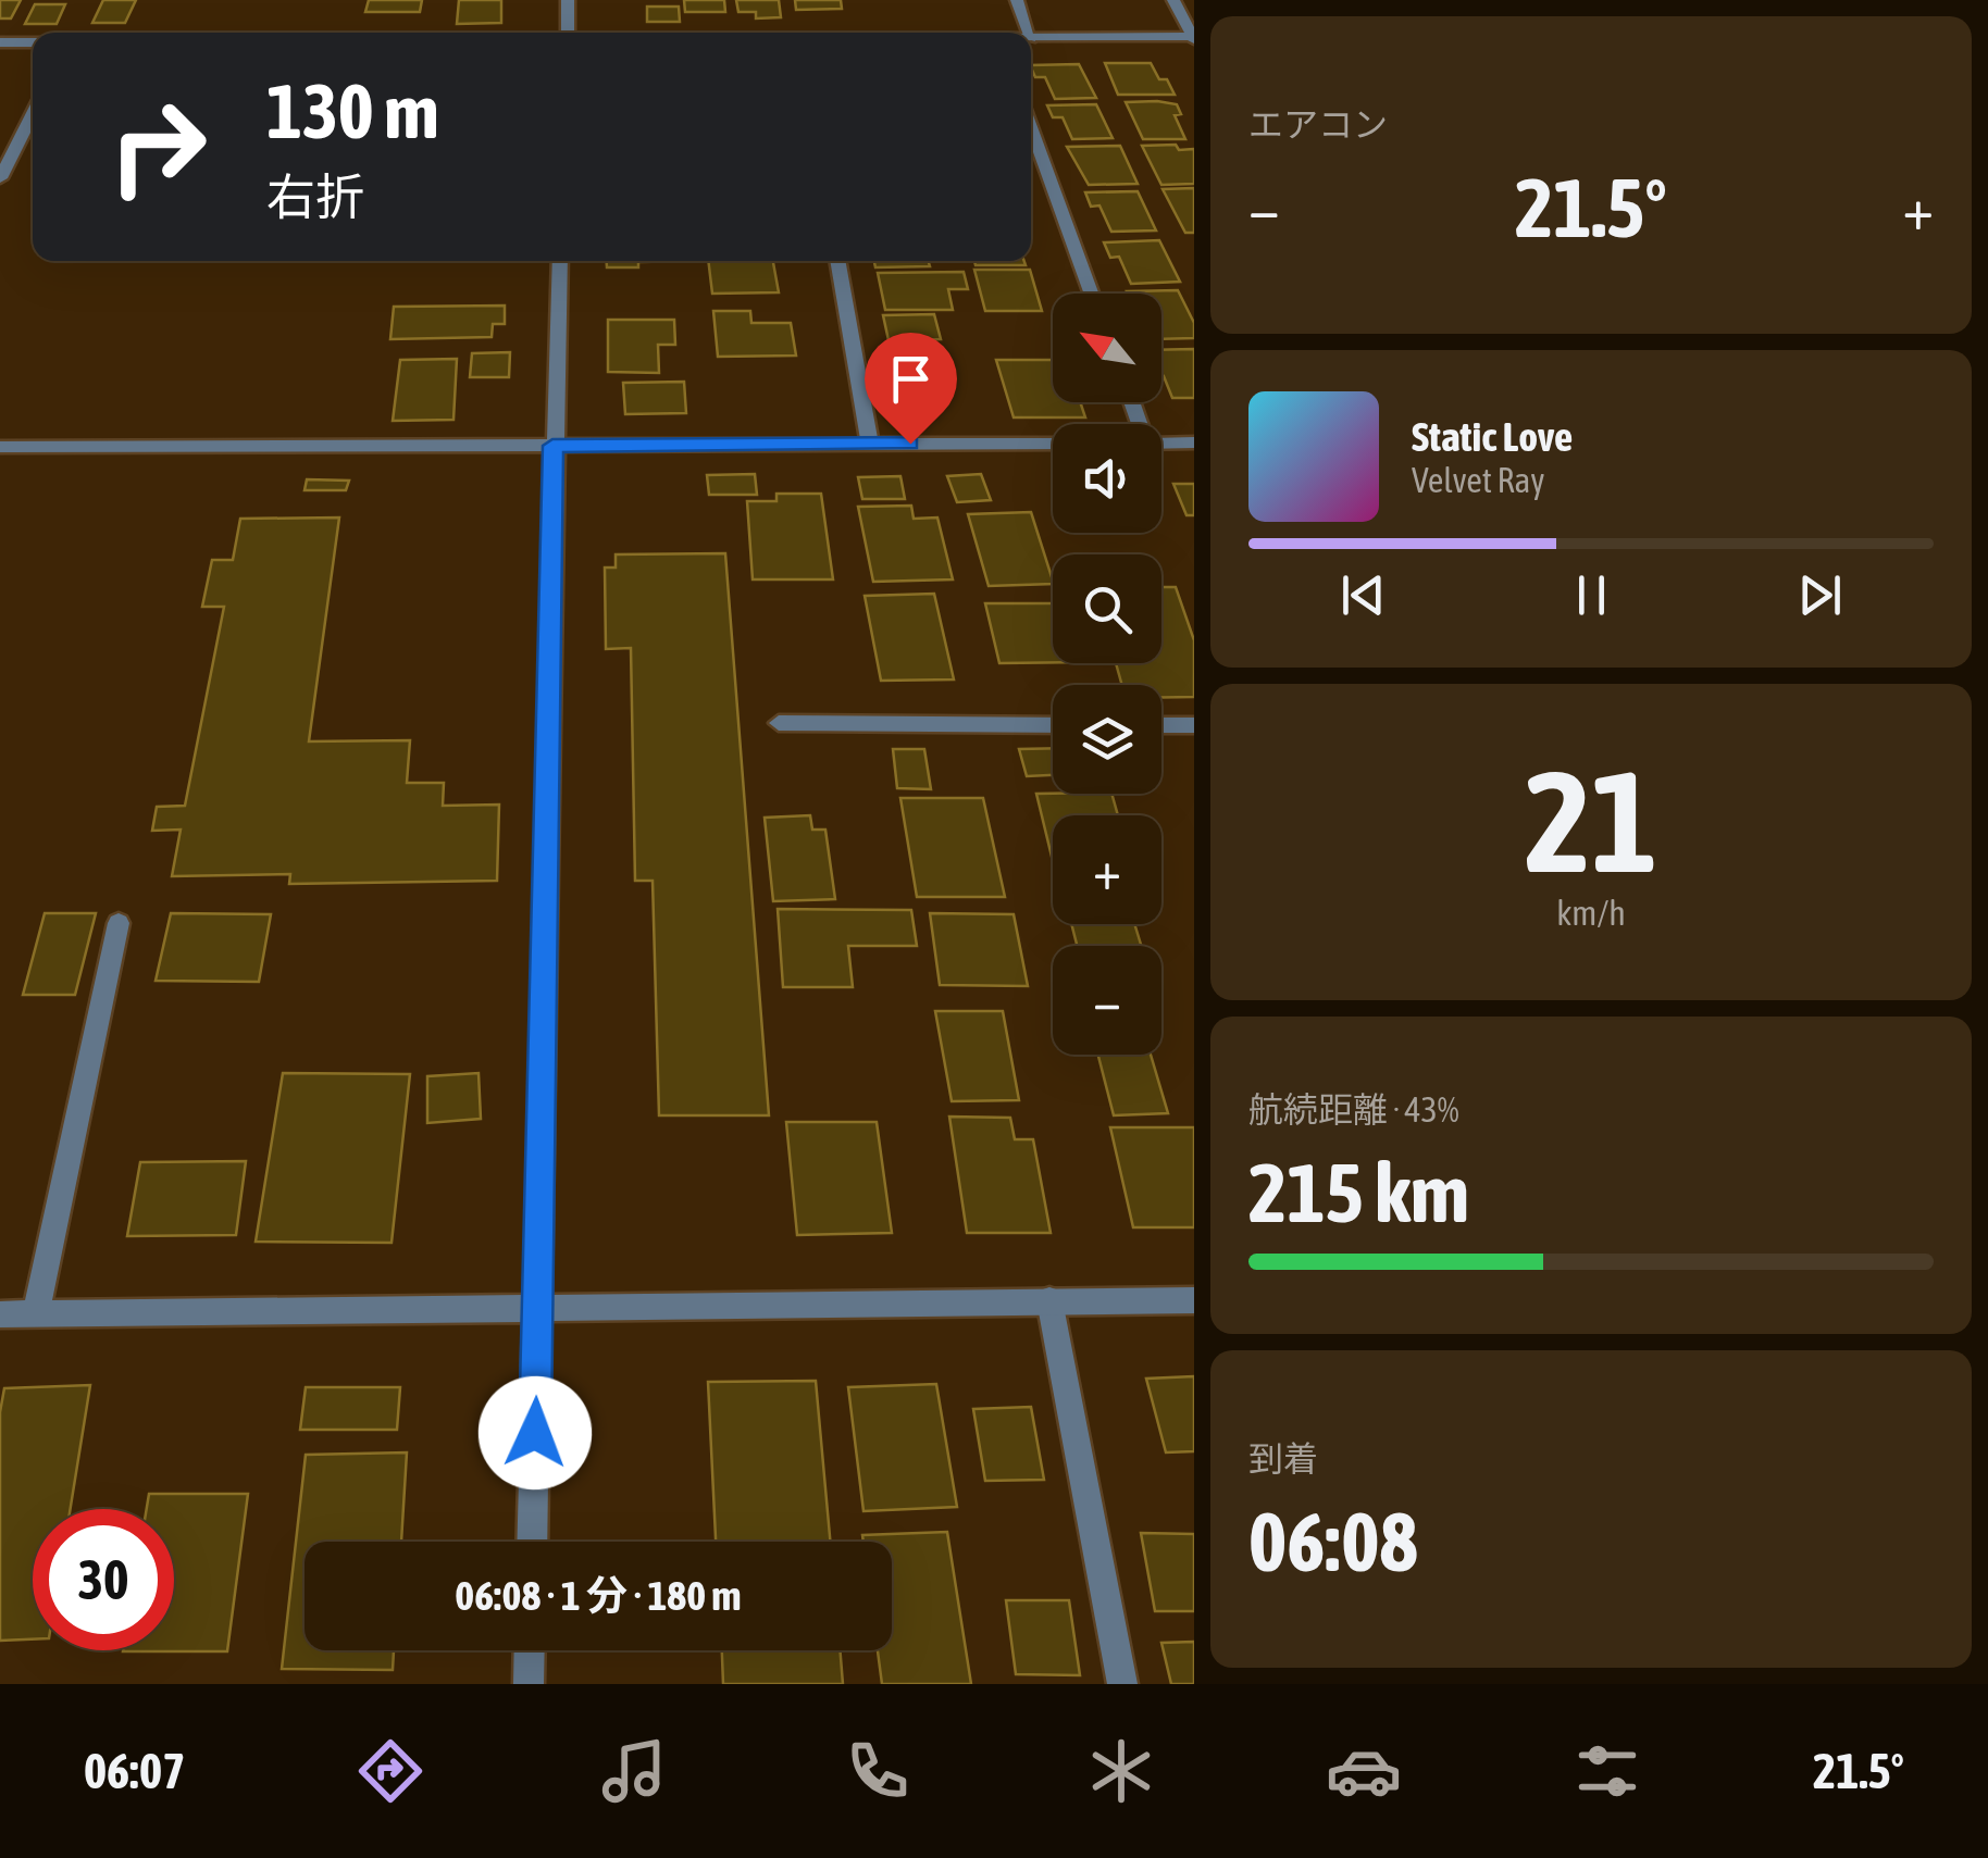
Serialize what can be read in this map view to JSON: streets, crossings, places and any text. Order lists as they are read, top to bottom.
{
  "north": "top left",
  "page": {
    "tile": [
      "エアコン",
      ["21", "km/h"],
      ["航続距離 · 43%", "215 km"],
      ["到着", "06:08"]
    ],
    "turn": ["130 m", "右折"],
    "heat": ["−", "21.5°", "+"],
    "map_buttons": ["+", "−"],
    "song": ["Static Love", "Velvet Ray"],
    "limit": "30",
    "trip": "06:08 · 1 分 · 180 m",
    "tabs": ["06:07", "21.5°"]
  }
}
